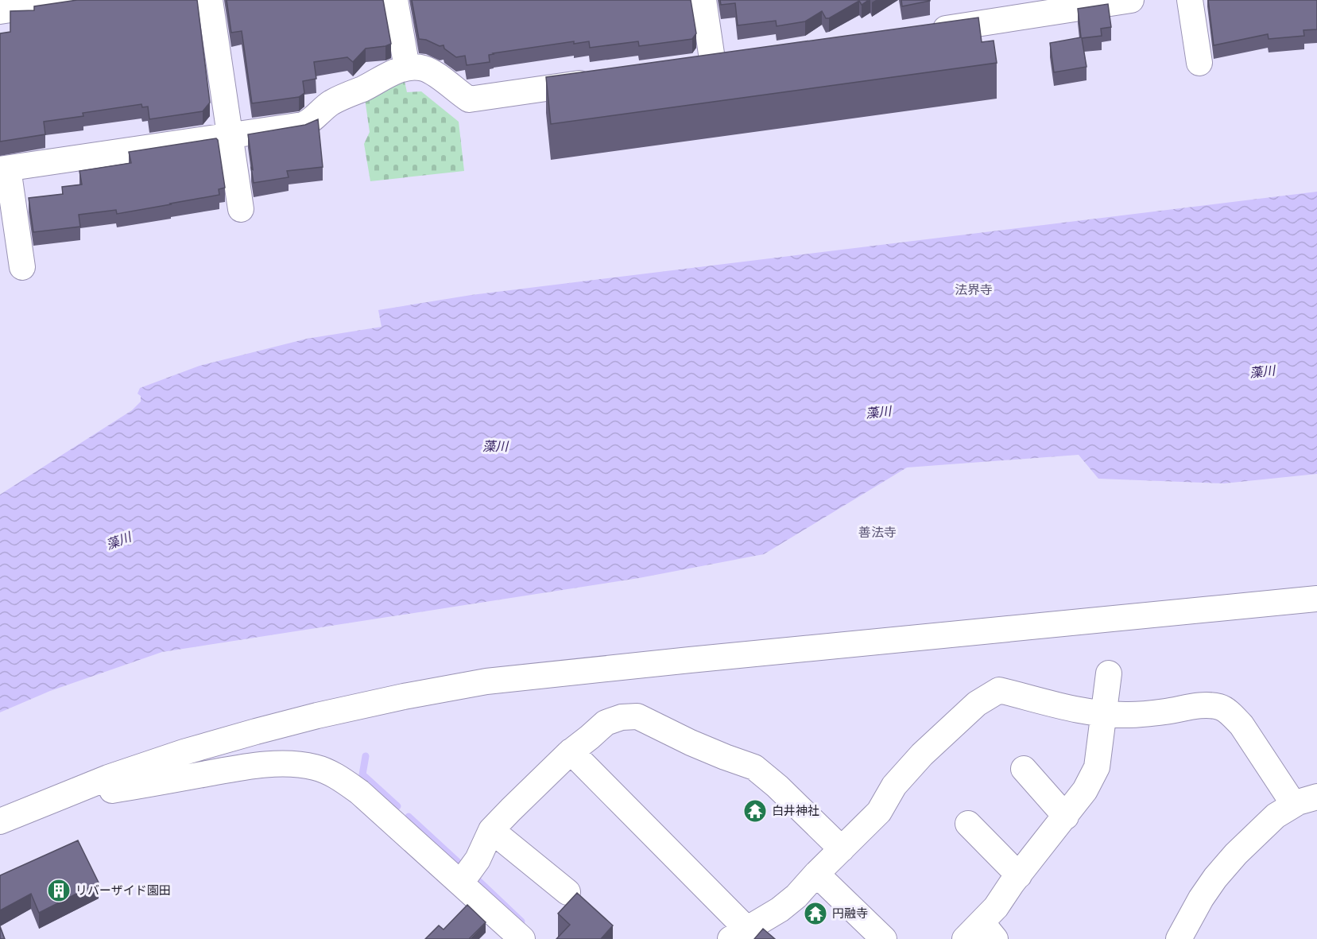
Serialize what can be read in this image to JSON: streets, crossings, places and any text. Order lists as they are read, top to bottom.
{
  "districts": ["法界寺", "善法寺"],
  "water": ["藻川"],
  "places": {
    "temple": ["白井神社", "円融寺"],
    "building": ["リバーザイド園田"]
  }
}
